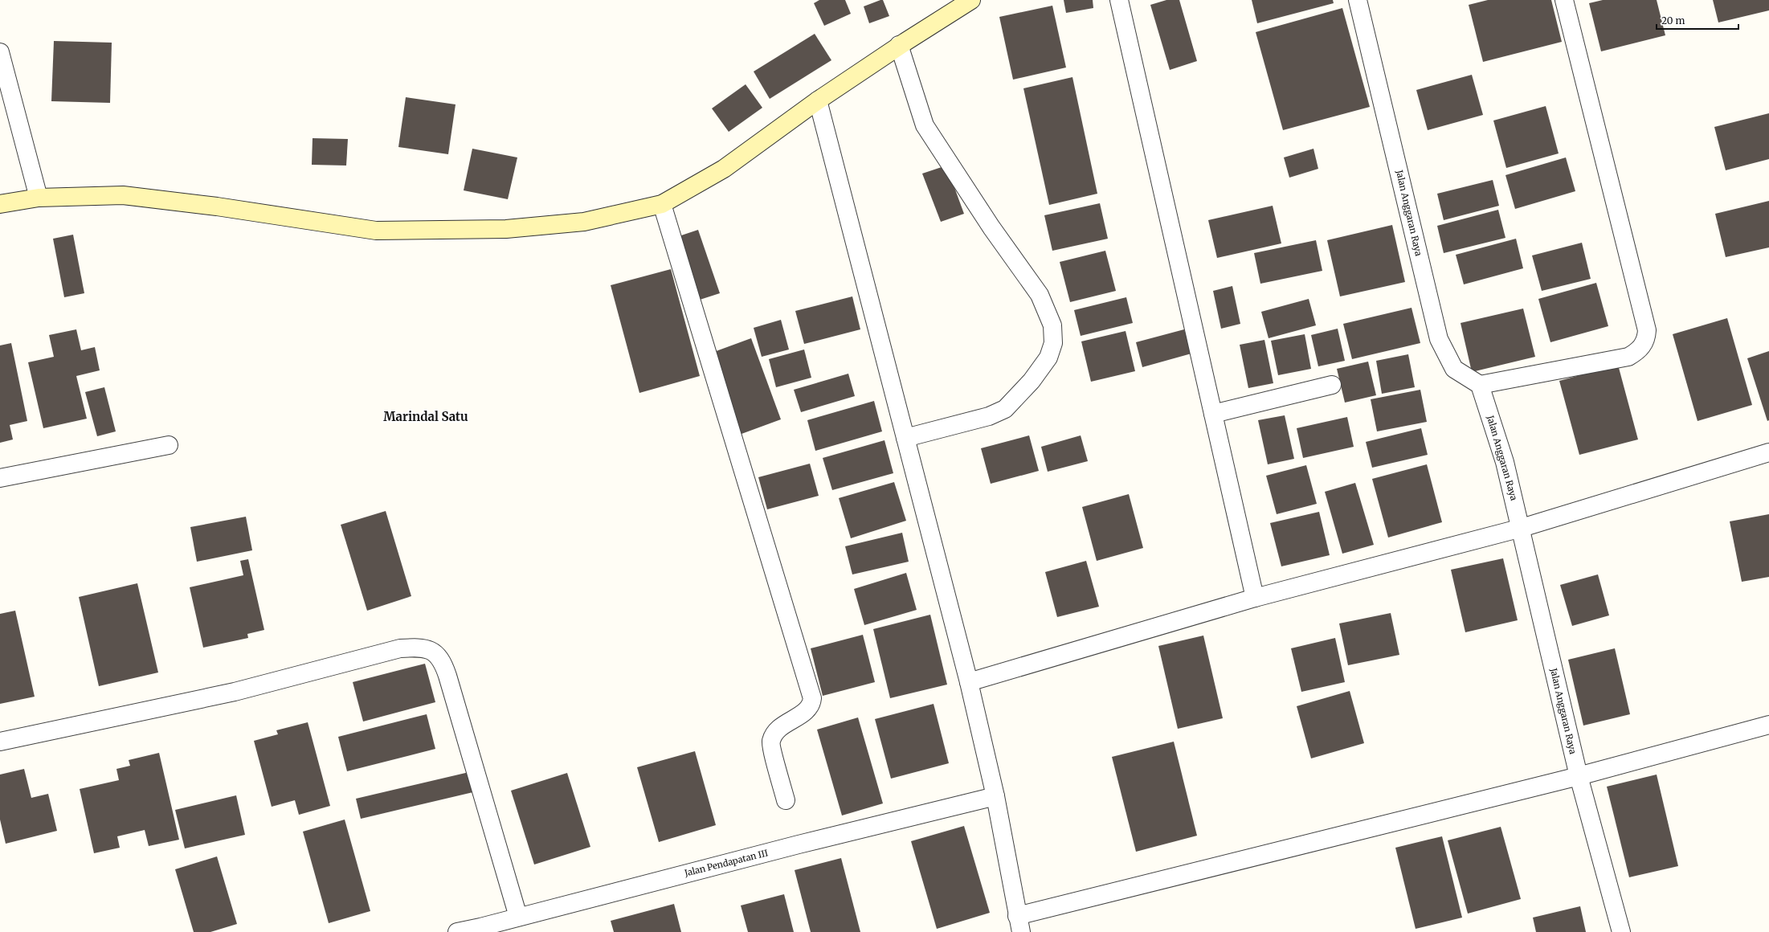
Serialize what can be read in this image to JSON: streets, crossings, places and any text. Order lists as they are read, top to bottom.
{
  "streets": {
    "street": ["Jalan Anggaran Raya", "Jalan Pendapatan III"]
  },
  "districts": ["Marindal Satu"],
  "scale_bar": "20 m"
}
